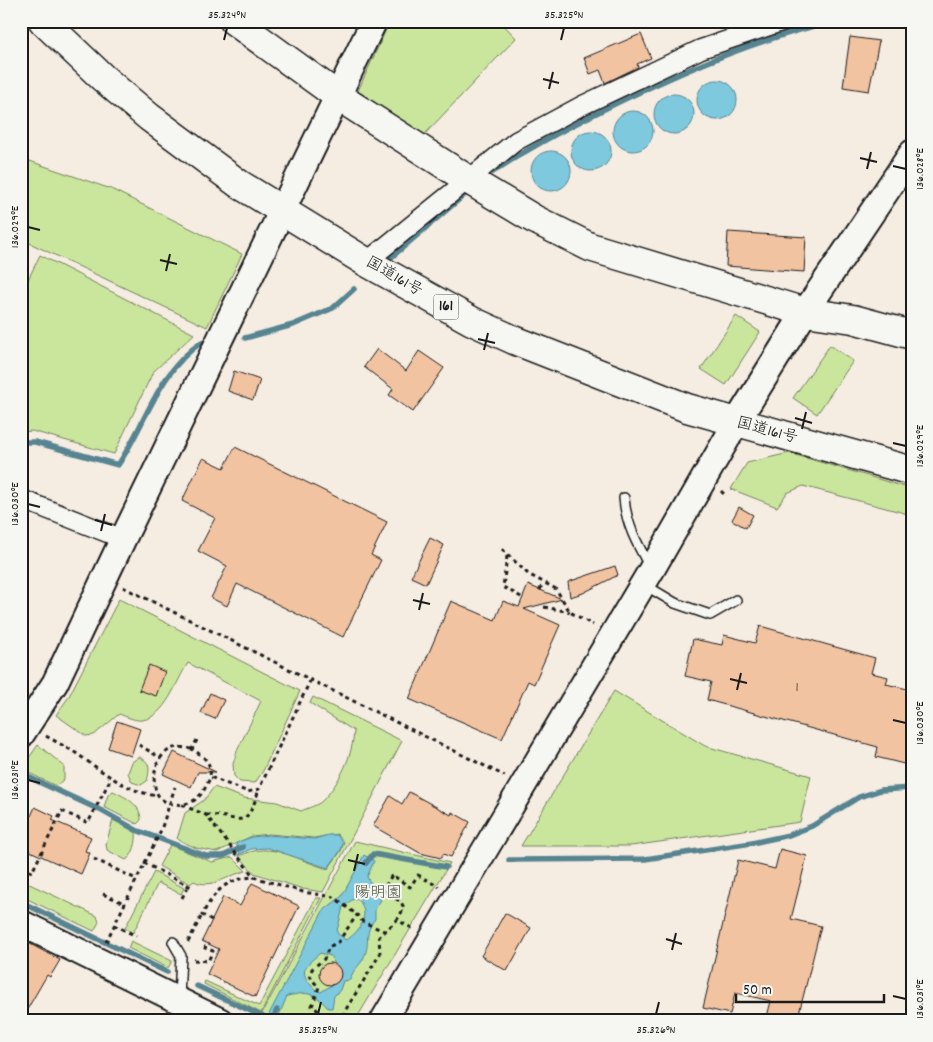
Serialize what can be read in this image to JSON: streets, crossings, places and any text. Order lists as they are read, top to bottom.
{
  "streets": {
    "highway": ["国道161号", "161"]
  },
  "parks": ["陽明園"],
  "house_numbers": ["1"],
  "scale_bar": "50 m",
  "coordinates": [
    "35.324°N",
    "35.325°N",
    "136.028°E",
    "136.029°E",
    "136.030°E",
    "136.031°E",
    "35.326°N"
  ]
}
